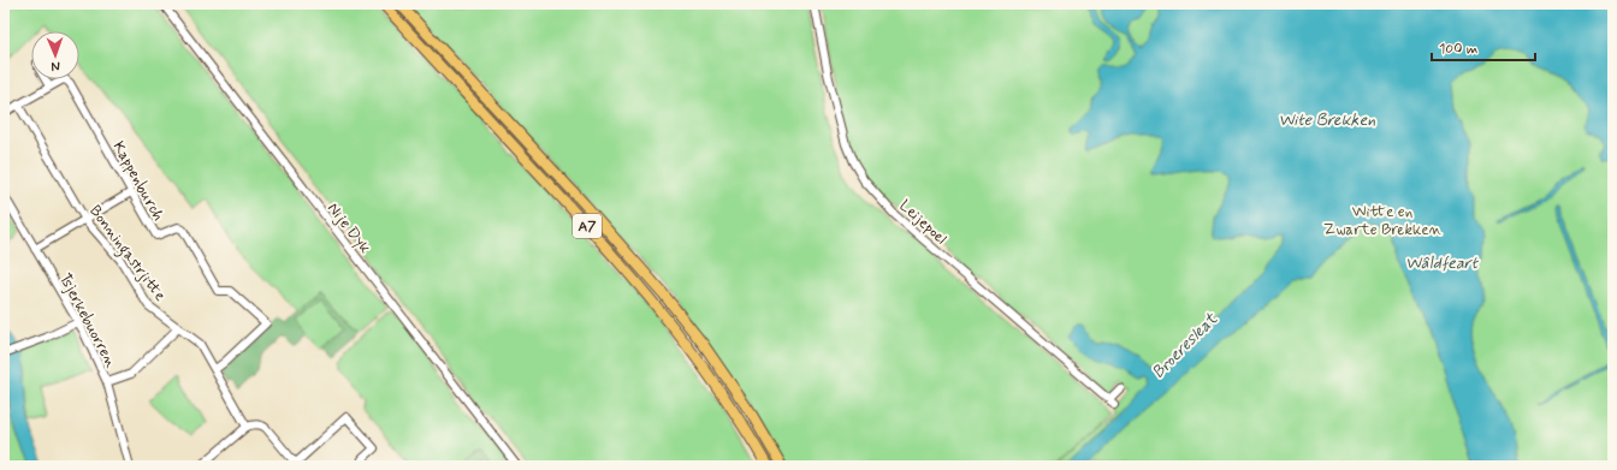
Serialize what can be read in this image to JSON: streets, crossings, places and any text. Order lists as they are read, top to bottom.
{
  "streets": {
    "highway": ["A7"],
    "street": [
      "Kappenburch",
      "Leijepoel",
      "Nije Dyk",
      "Bonningastrjitte",
      "Tsjerkebuorren"
    ]
  },
  "crossings": [
    ["Kappenburch", "Bonningastrjitte"]
  ],
  "water": ["Wite Brekken", "Wâldfeart", "Broeresleat"],
  "parks": ["Witte en Zwarte Brekken"],
  "scale_bar": "100 m",
  "north": "bottom"
}
